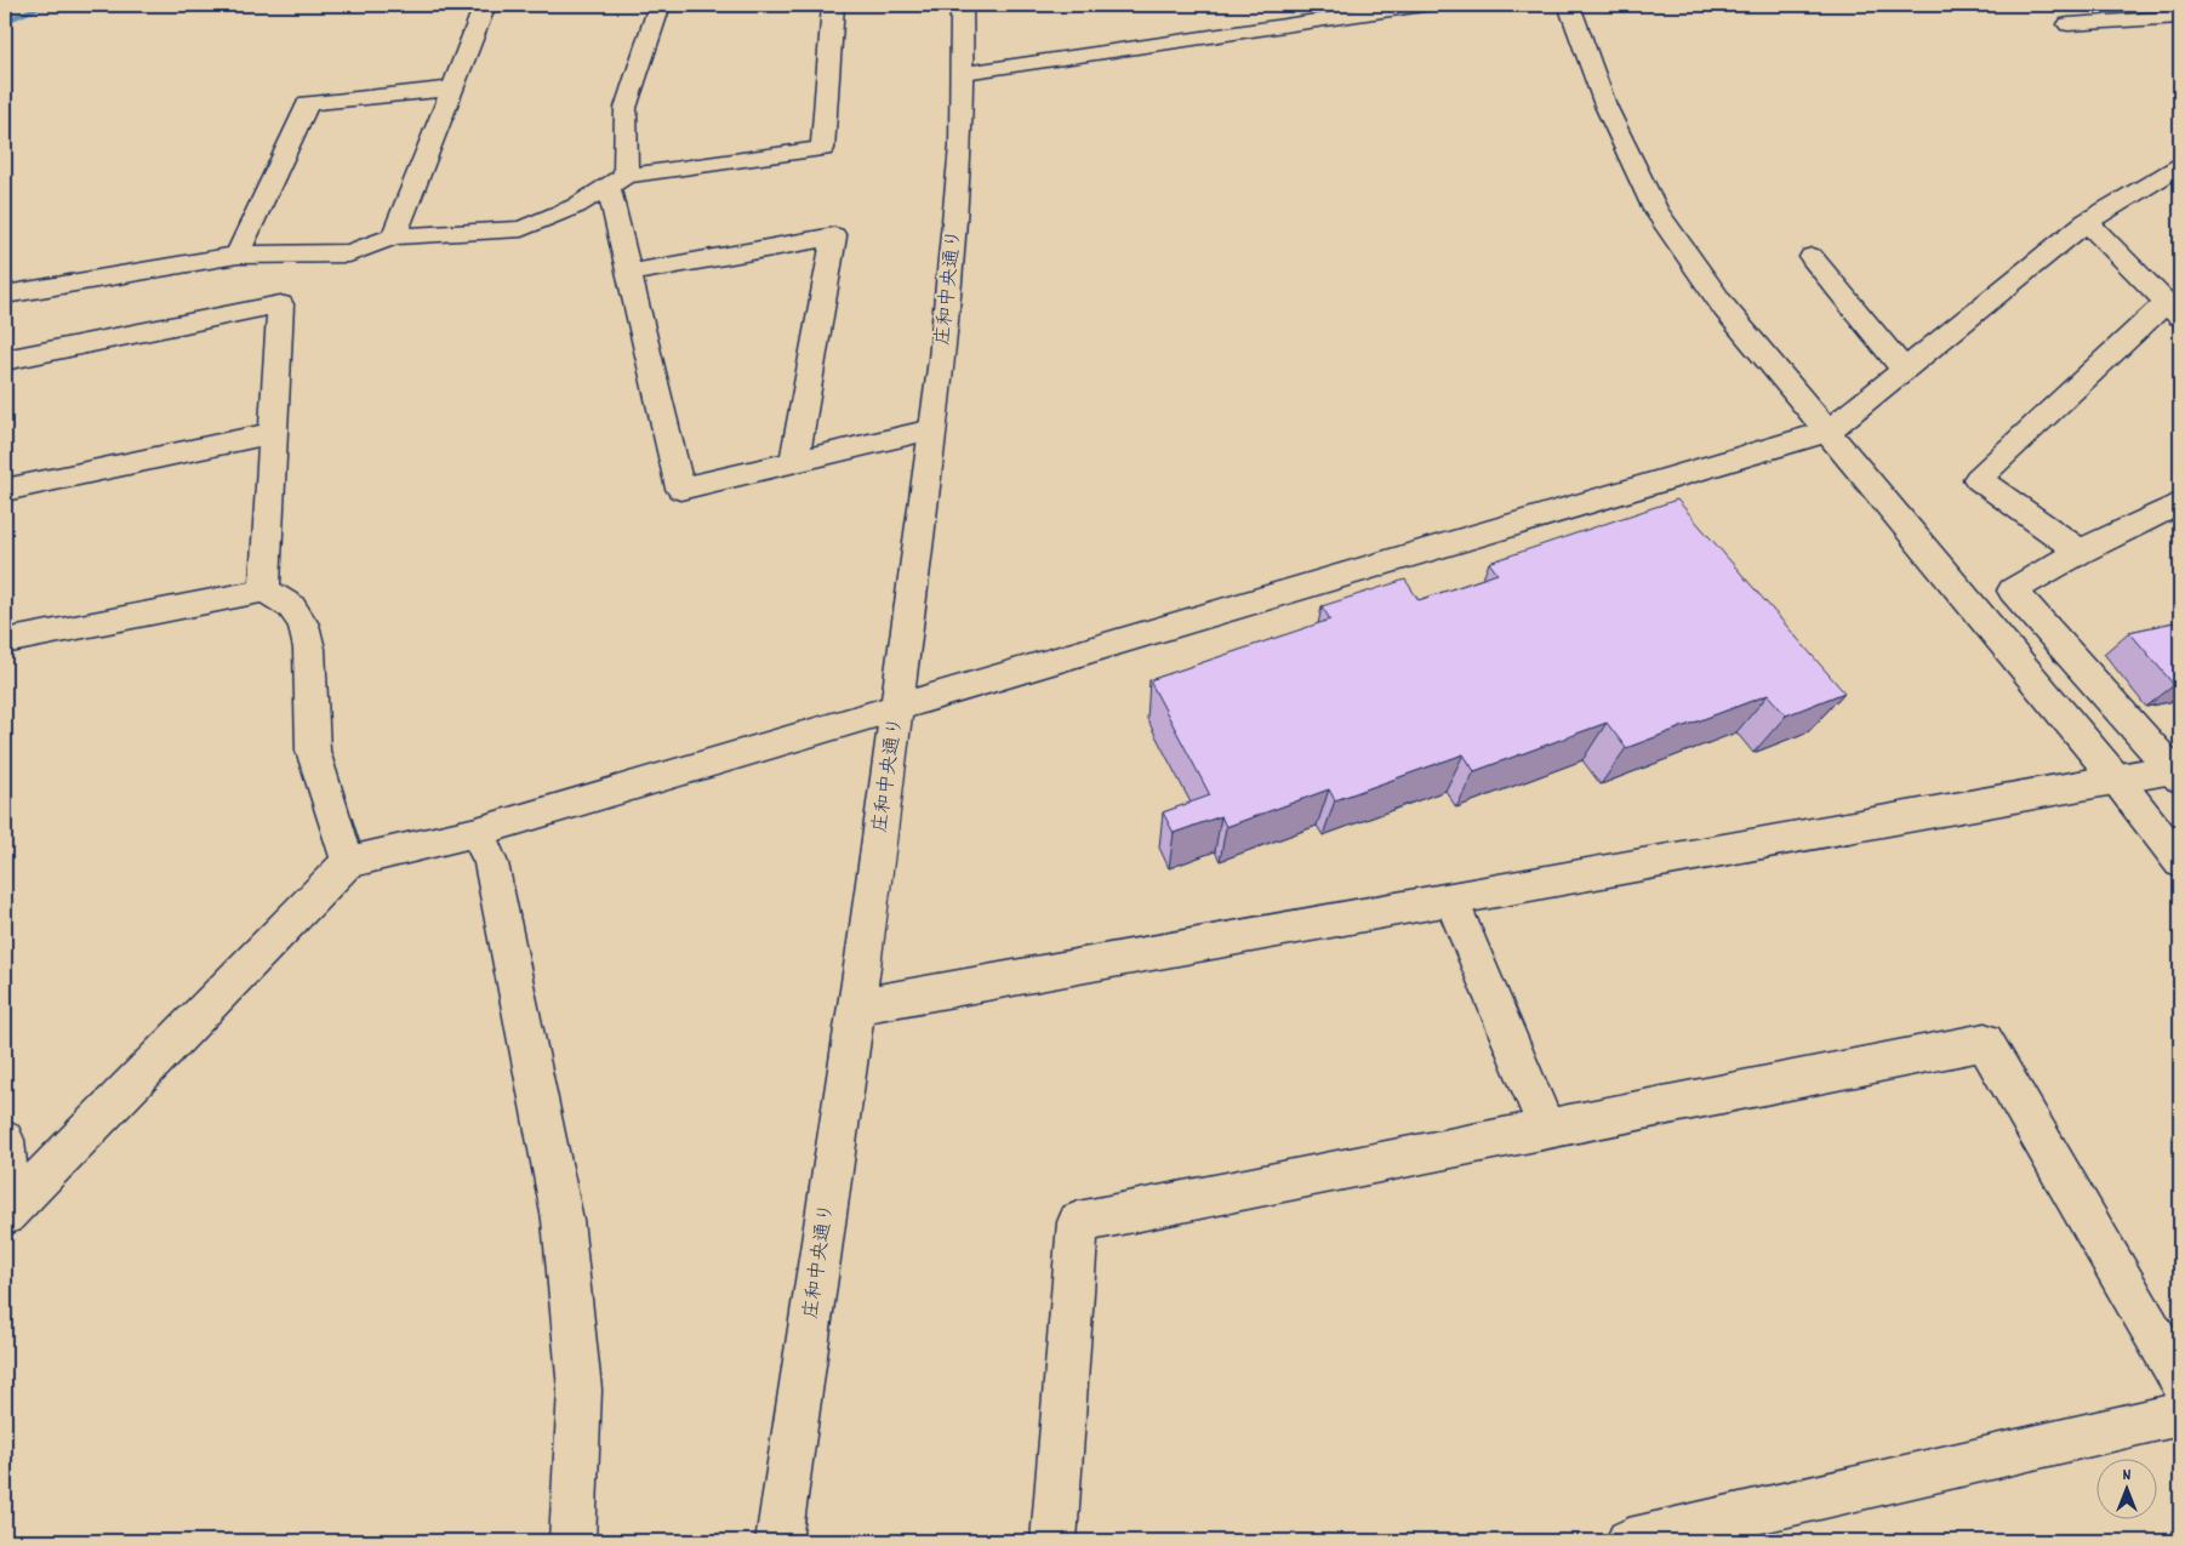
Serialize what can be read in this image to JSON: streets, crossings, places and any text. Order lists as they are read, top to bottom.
{
  "streets": {
    "street": ["庄和中央通り"]
  },
  "north": "top"
}
